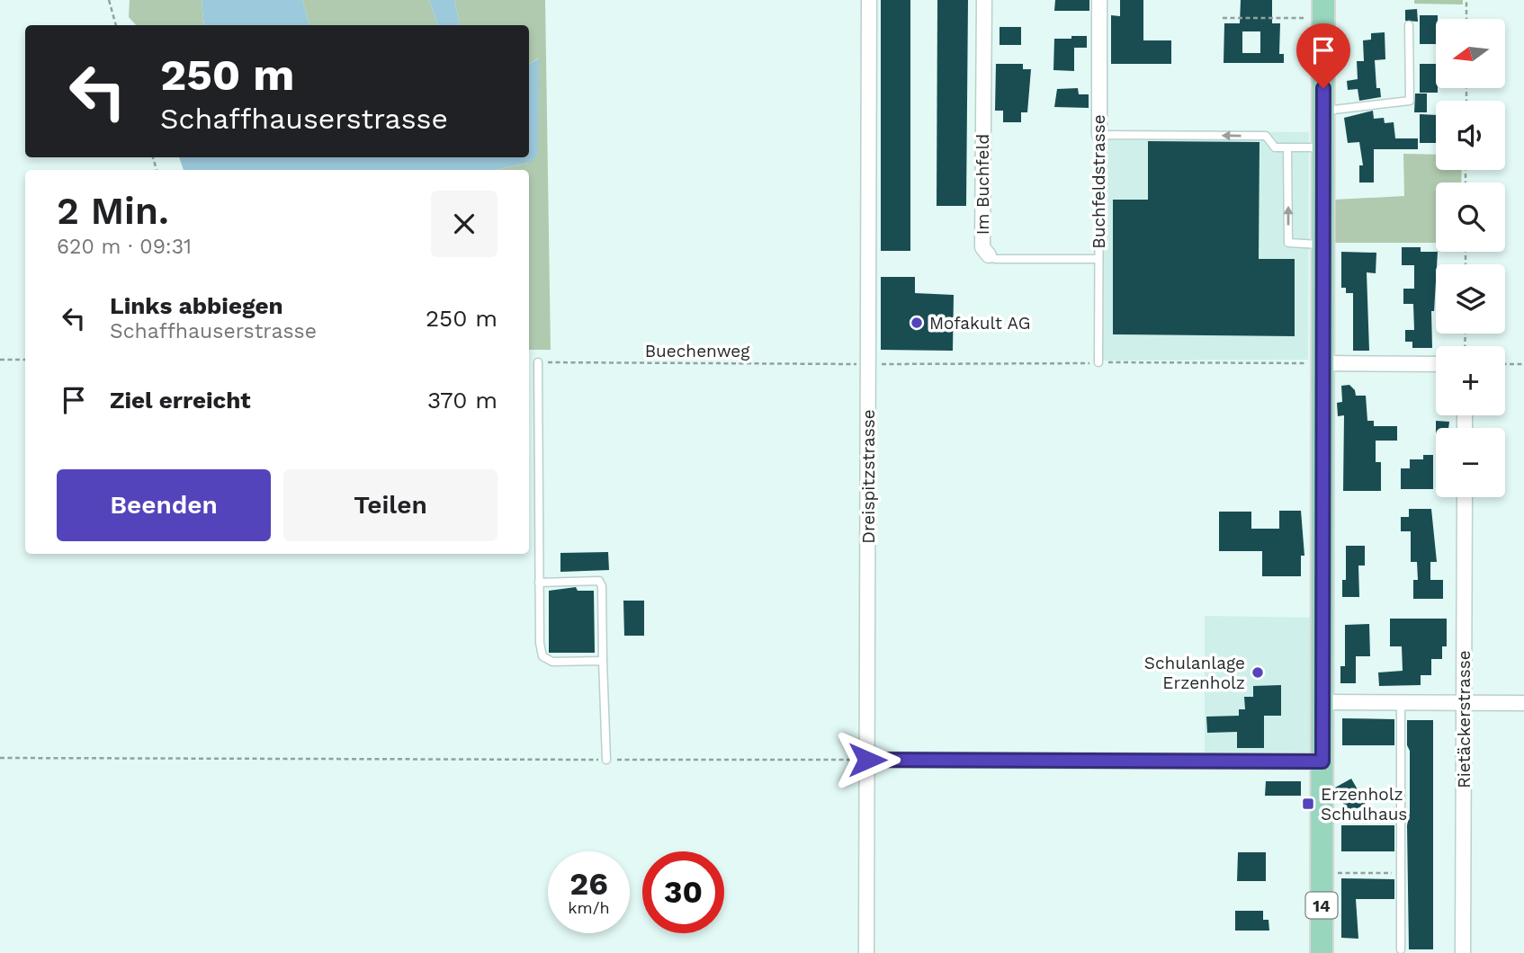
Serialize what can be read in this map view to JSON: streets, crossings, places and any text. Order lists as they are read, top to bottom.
{
  "streets": {
    "main road": ["14"],
    "street": [
      "Buchfeldstrasse",
      "Im Buchfeld",
      "Dreispitzstrasse",
      "Rietäckerstrasse"
    ],
    "path": ["Buechenweg"]
  },
  "crossings": [
    ["Buchfeldstrasse", "Im Buchfeld"],
    ["Buechenweg", "Dreispitzstrasse"]
  ],
  "places": {
    "other": ["Mofakult AG", "Schulanlage Erzenholz"],
    "transit": ["Erzenholz Schulhaus"]
  },
  "north": "left",
  "page": {
    "map_buttons": ["+", "−"],
    "turn": ["250 m", "Schaffhauserstrasse"],
    "heading": ["2 Min.", "620 m · 09:31"],
    "list": [
      {
        "name": "Links abbiegen",
        "note": "Schaffhauserstrasse",
        "value": "250 m"
      },
      {
        "name": "Ziel erreicht",
        "value": "370 m"
      }
    ],
    "buttons": ["Beenden", "Teilen"],
    "speed": "26 km/h",
    "limit": "30"
  }
}
